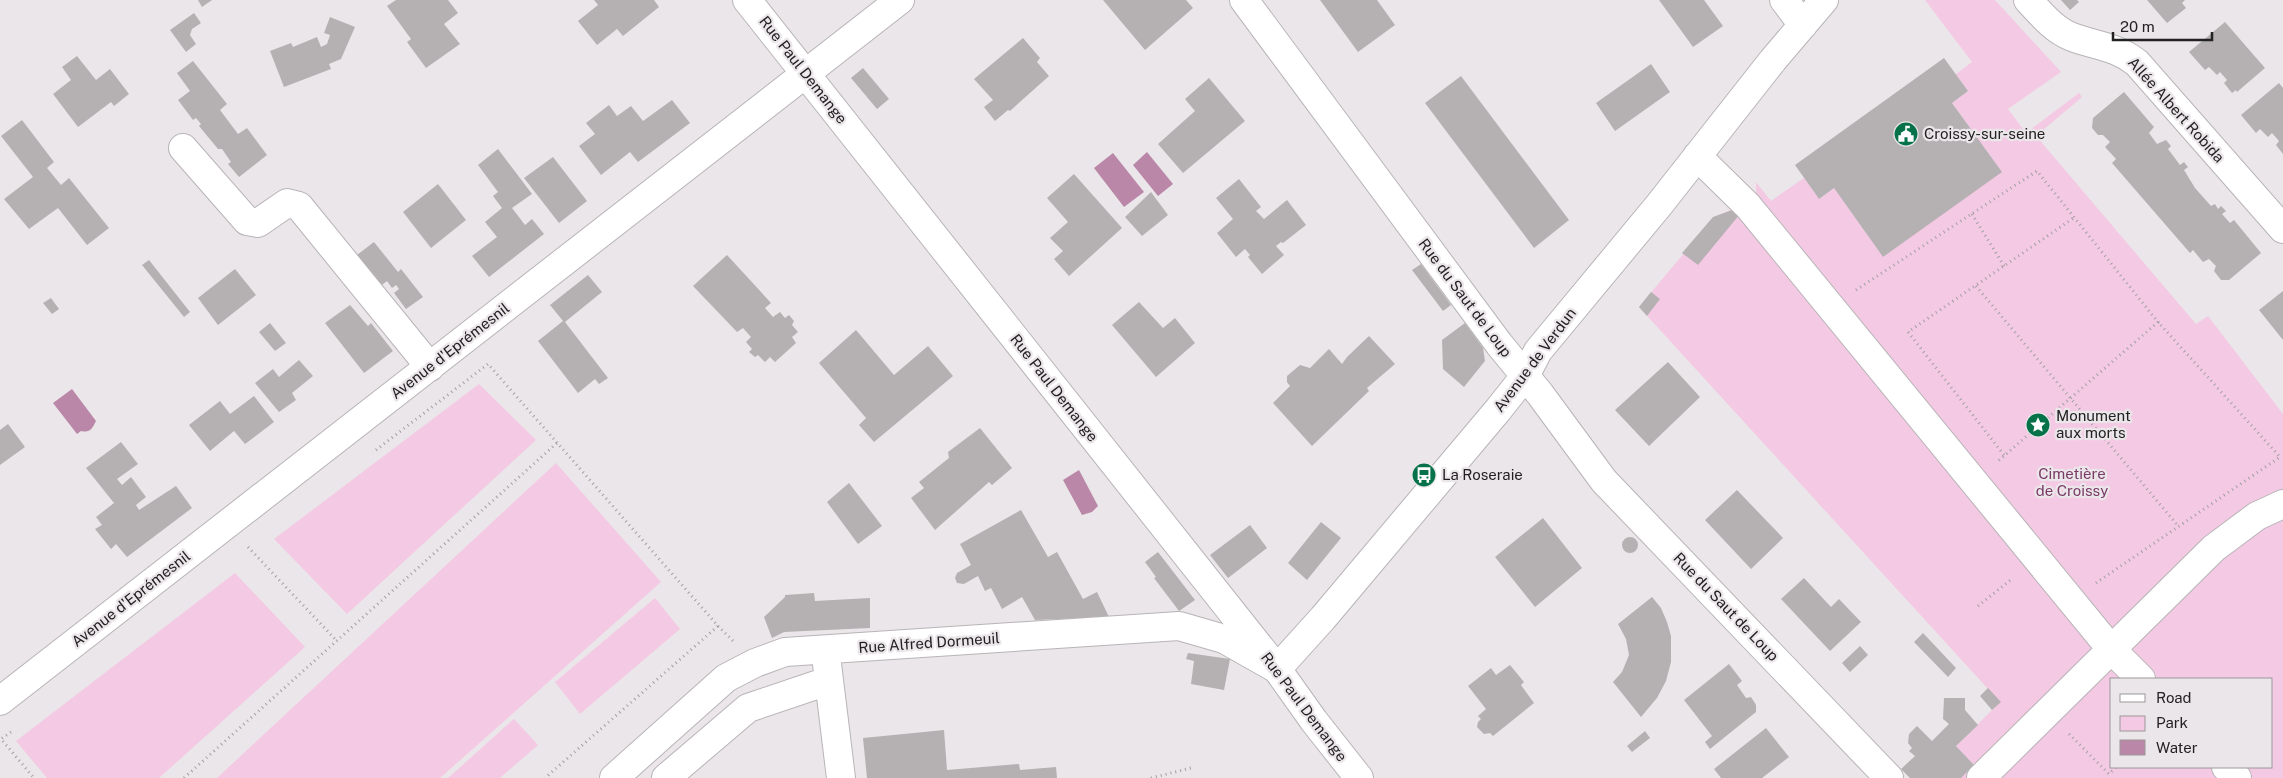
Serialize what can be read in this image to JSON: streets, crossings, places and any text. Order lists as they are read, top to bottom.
{
  "streets": {
    "street": [
      "Rue Paul Demange",
      "Allée Albert Robida",
      "Rue du Saut de Loup",
      "Avenue d'Eprémesnil",
      "Avenue de Verdun",
      "Rue Alfred Dormeuil"
    ]
  },
  "crossings": [
    ["Rue Paul Demange", "Avenue d'Eprémesnil"],
    ["Rue Paul Demange", "Avenue de Verdun"],
    ["Rue Paul Demange", "Rue Alfred Dormeuil"],
    ["Rue du Saut de Loup", "Avenue de Verdun"],
    ["Avenue de Verdun", "Rue Alfred Dormeuil"]
  ],
  "parks": ["Cimetière de Croissy"],
  "places": {
    "public building": ["Croissy-sur-seine"],
    "place": ["Monument aux morts"],
    "bus stop": ["La Roseraie"]
  },
  "legend": ["Road", "Park", "Water"],
  "scale_bar": "20 m"
}
